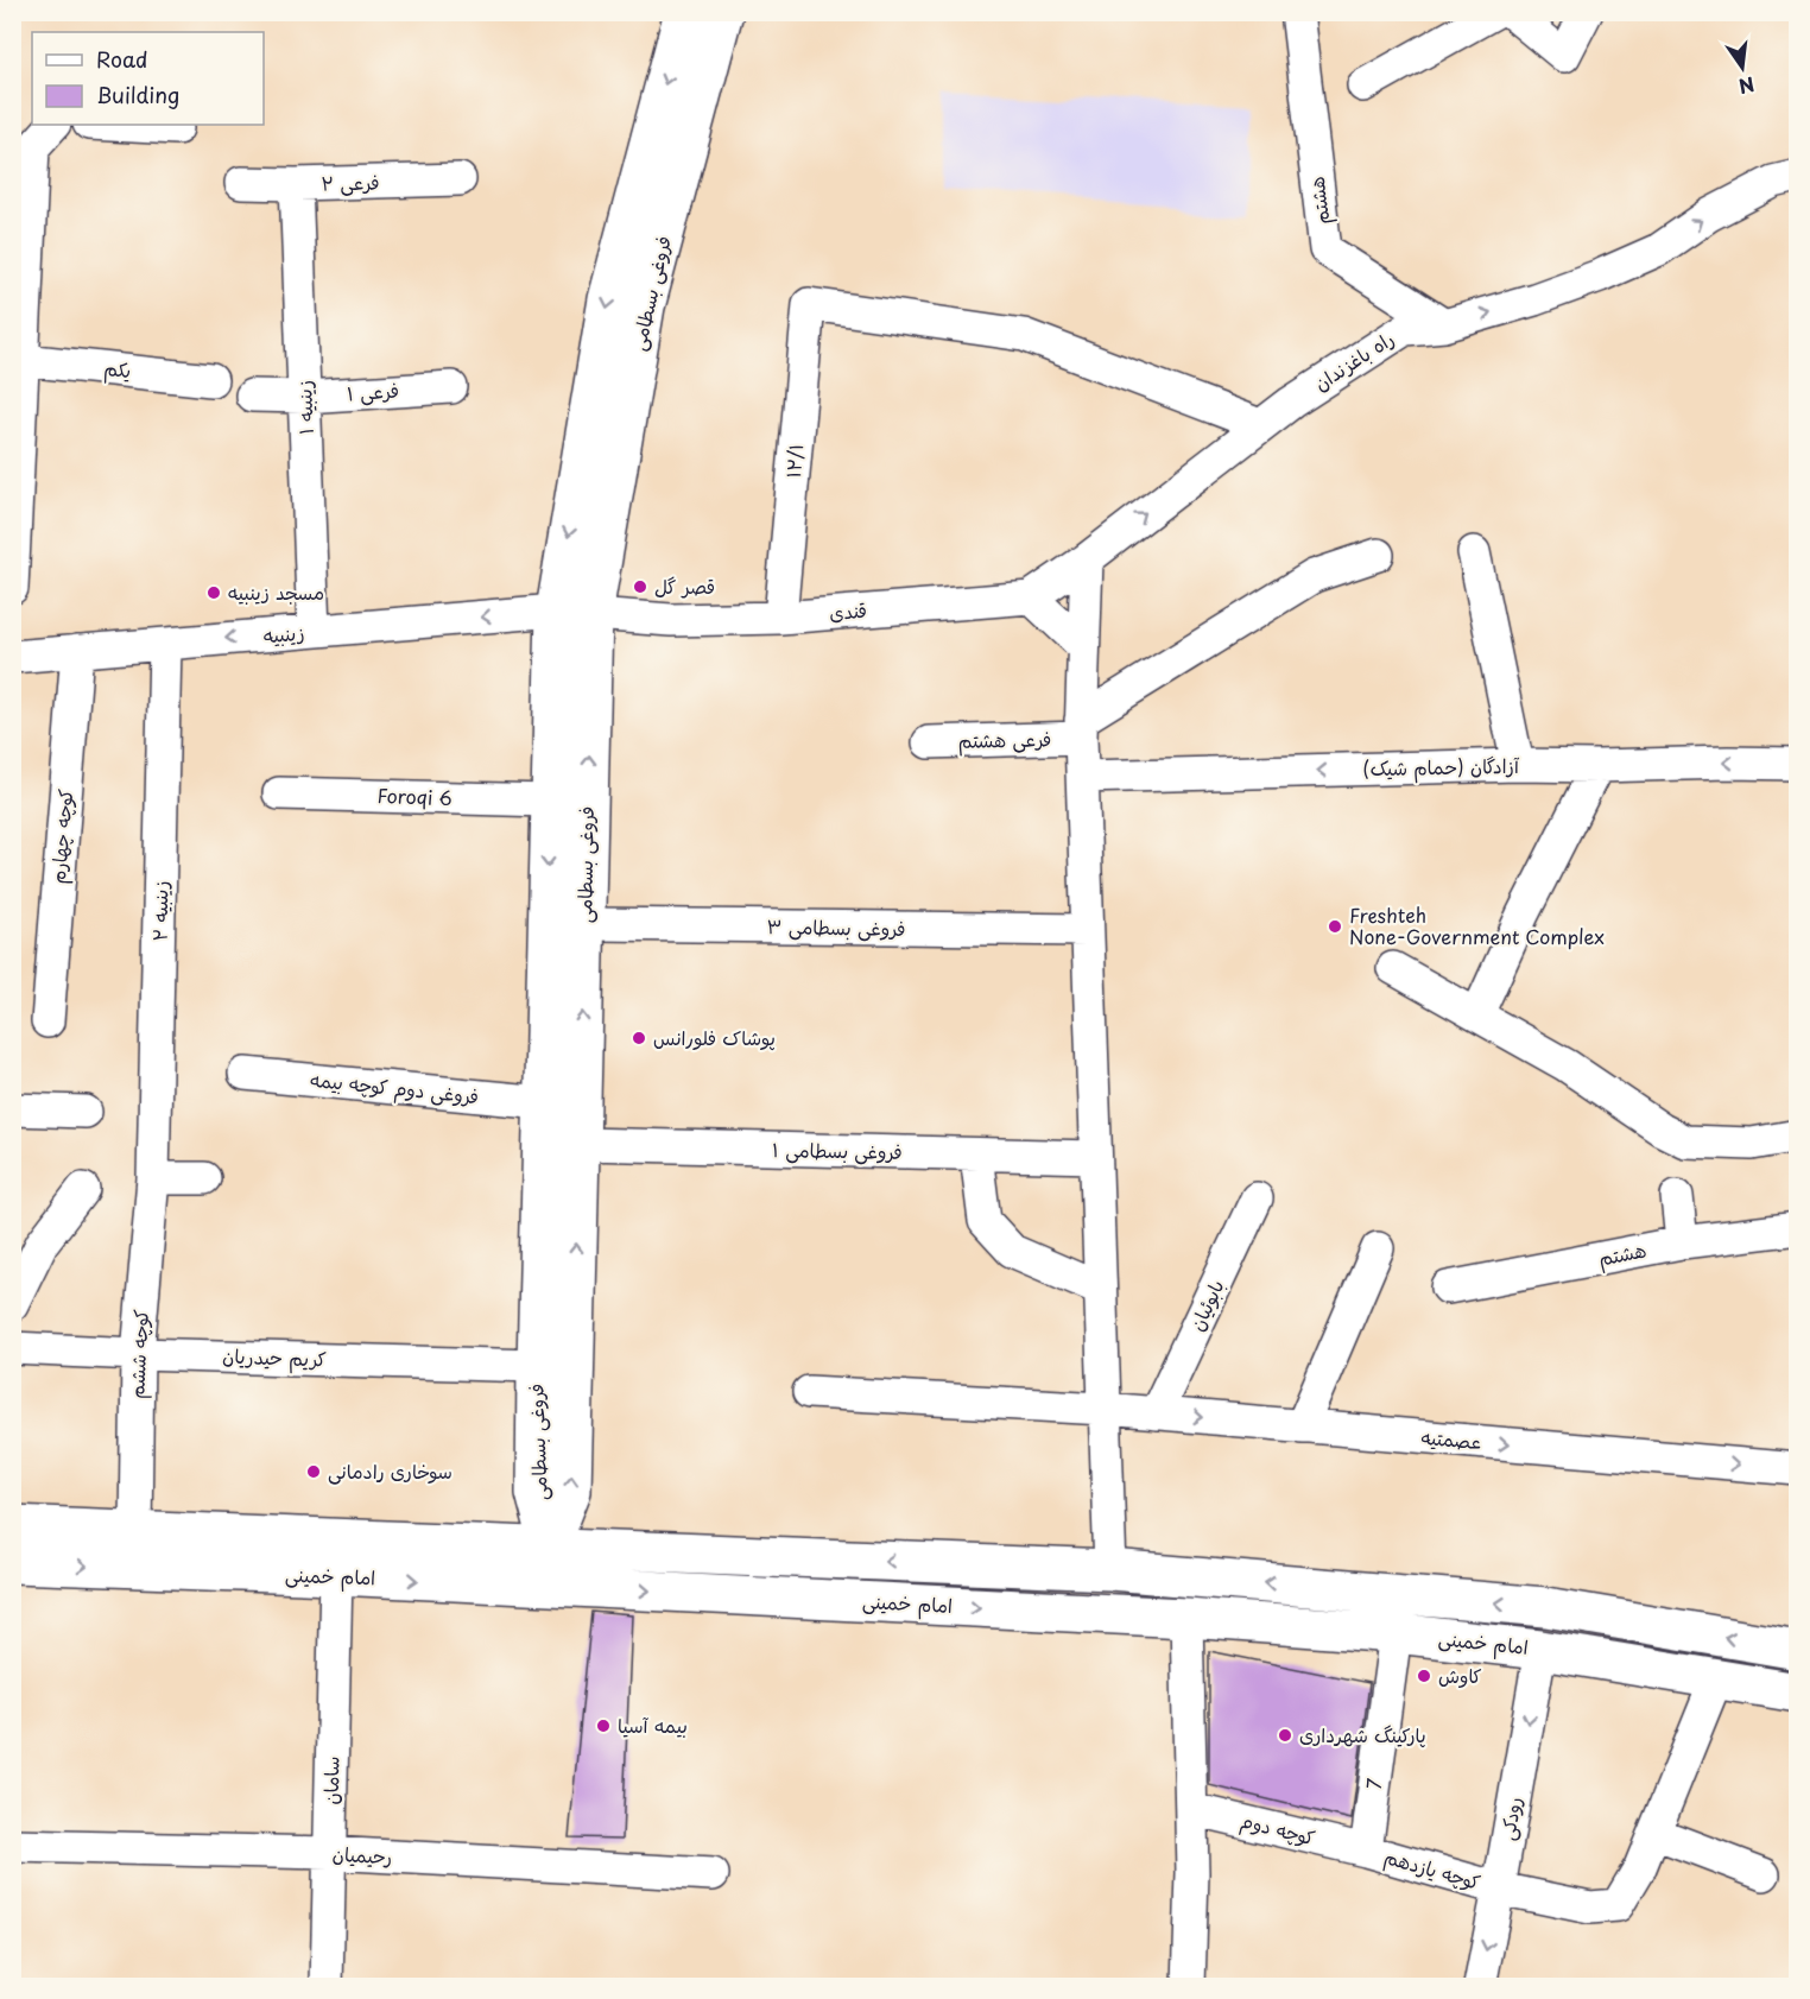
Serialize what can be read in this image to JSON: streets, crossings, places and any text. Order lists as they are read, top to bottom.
{
  "streets": {
    "main road": ["فروغی بسطامی", "امام خمینی"],
    "street": [
      "فرعی ۲",
      "هشتم",
      "راه باغزندان",
      "یکم",
      "فرعی ۱",
      "زینبیه ۱",
      "۱۲/۱",
      "قندی",
      "زینبیه",
      "فرعی هشتم",
      "آزادگان (حمام شیک)",
      "Foroqi 6",
      "کوچه چهارم",
      "زینبیه ۲",
      "فروغی بسطامی ۳",
      "فروغی دوم کوچه بیمه",
      "فروغی بسطامی ۱",
      "بابوئیان",
      "کوچه ششم",
      "کریم حیدریان",
      "عصمتیه",
      "سامان",
      "7",
      "رودکی",
      "کوچه دوم",
      "رحیمیان",
      "کوچه یازدهم"
    ]
  },
  "crossings": [
    ["فرعی ۲", "زینبیه ۱"],
    ["هشتم", "راه باغزندان"],
    ["فروغی بسطامی", "قندی"],
    ["فروغی بسطامی", "زینبیه"],
    ["فروغی بسطامی", "Foroqi 6"],
    ["فروغی بسطامی", "فروغی بسطامی ۳"],
    ["فروغی بسطامی", "فروغی دوم کوچه بیمه"],
    ["فروغی بسطامی", "فروغی بسطامی ۱"],
    ["فروغی بسطامی", "کریم حیدریان"],
    ["فروغی بسطامی", "امام خمینی"],
    ["راه باغزندان", "۱۲/۱"],
    ["راه باغزندان", "قندی"],
    ["فرعی ۱", "زینبیه ۱"],
    ["زینبیه ۱", "زینبیه"],
    ["۱۲/۱", "قندی"],
    ["قندی", "زینبیه"],
    ["زینبیه", "کوچه چهارم"],
    ["زینبیه", "زینبیه ۲"],
    ["زینبیه ۲", "کوچه ششم"],
    ["بابوئیان", "عصمتیه"],
    ["کوچه ششم", "کریم حیدریان"],
    ["کوچه ششم", "امام خمینی"],
    ["امام خمینی", "سامان"],
    ["امام خمینی", "7"],
    ["امام خمینی", "رودکی"],
    ["سامان", "رحیمیان"],
    ["7", "کوچه دوم"],
    ["7", "کوچه یازدهم"],
    ["رودکی", "کوچه یازدهم"],
    ["کوچه دوم", "کوچه یازدهم"]
  ],
  "one_way": ["زینبیه", "آزادگان (حمام شیک)", "عصمتیه"],
  "places": [
    "قصر گل",
    "مسجد زینبیه",
    "Freshteh None-Government Complex",
    "پوشاک فلورانس",
    "سوخاری رادمانی",
    "کاوش",
    "بیمه آسیا",
    "پارکینگ شهرداری"
  ],
  "legend": ["Road", "Building"],
  "north": "bottom"
}
